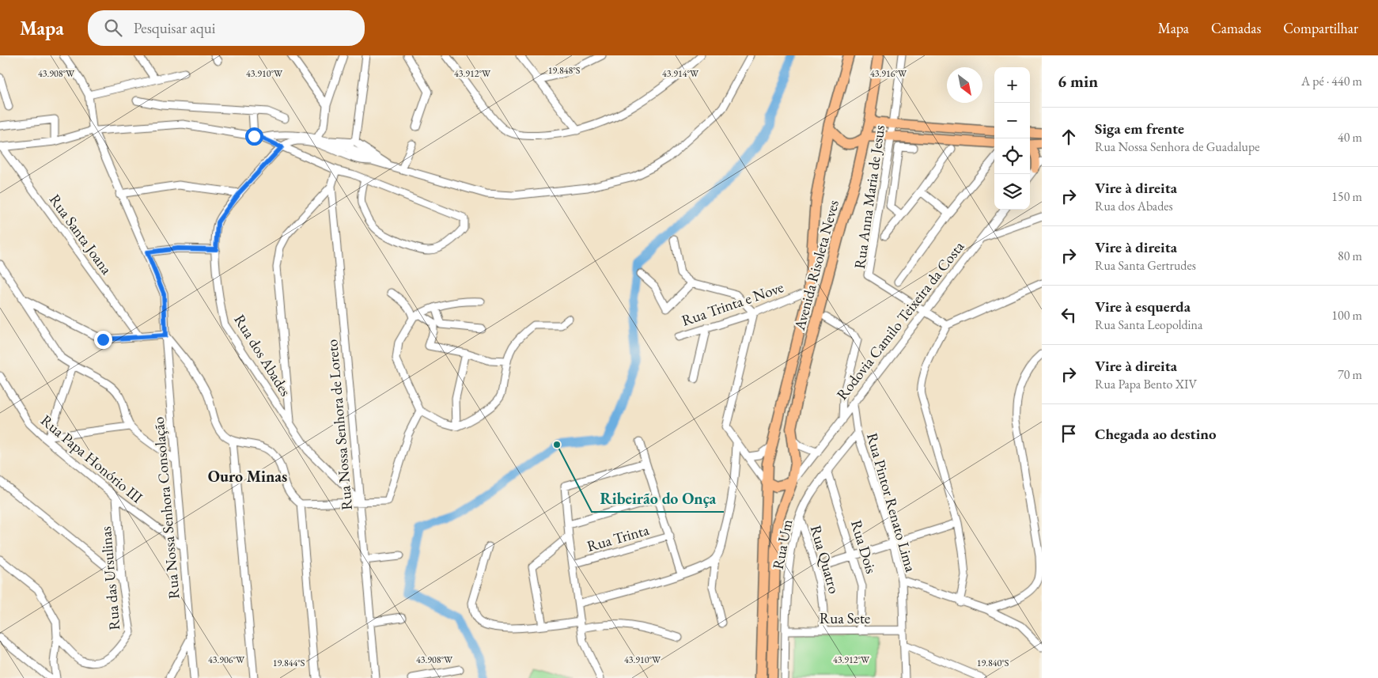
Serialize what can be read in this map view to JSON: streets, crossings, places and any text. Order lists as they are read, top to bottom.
{
  "streets": {
    "highway": ["Avenida Risoleta Neves", "Rodovia Camilo Teixeira da Costa"],
    "street": [
      "Rua Anna Maria de Jesus",
      "Rua Santa Joana",
      "Rua Trinta e Nove",
      "Rua dos Abades",
      "Rua Nossa Senhora de Loreto",
      "Rua Papa Honório III",
      "Rua Pintor Renato Lima",
      "Rua Nossa Senhora Consolação",
      "Rua Trinta",
      "Rua Um",
      "Rua Dois",
      "Rua Quatro",
      "Rua das Ursulinas",
      "Rua Sete"
    ]
  },
  "crossings": [
    ["Rua Anna Maria de Jesus", "Rodovia Camilo Teixeira da Costa"],
    ["Avenida Risoleta Neves", "Rua Trinta e Nove"],
    ["Avenida Risoleta Neves", "Rodovia Camilo Teixeira da Costa"],
    ["Rodovia Camilo Teixeira da Costa", "Rua Pintor Renato Lima"],
    ["Rua dos Abades", "Rua Nossa Senhora de Loreto"],
    ["Rua Papa Honório III", "Rua Nossa Senhora Consolação"],
    ["Rua Papa Honório III", "Rua das Ursulinas"],
    ["Rua Pintor Renato Lima", "Rua Um"],
    ["Rua Pintor Renato Lima", "Rua Sete"],
    ["Rua Um", "Rua Dois"],
    ["Rua Um", "Rua Quatro"],
    ["Rua Um", "Rua Sete"],
    ["Rua Dois", "Rua Sete"],
    ["Rua Quatro", "Rua Sete"]
  ],
  "districts": ["Ouro Minas"],
  "places": ["Ribeirão do Onça"],
  "north": "bottom right",
  "page": {
    "header": "Mapa",
    "search": "Pesquisar aqui",
    "nav": ["Mapa", "Camadas", "Compartilhar"],
    "heading": ["6 min", "A pé · 440 m"],
    "map_buttons": ["+", "−"],
    "list": [
      ["Siga em frente", "Rua Nossa Senhora de Guadalupe", "40 m"],
      ["Vire à direita", "Rua dos Abades", "150 m"],
      ["Vire à direita", "Rua Santa Gertrudes", "80 m"],
      ["Vire à esquerda", "Rua Santa Leopoldina", "100 m"],
      ["Vire à direita", "Rua Papa Bento XIV", "70 m"],
      "Chegada ao destino"
    ]
  },
  "coordinates": [
    "19.848°S",
    "43.908°W",
    "43.910°W",
    "43.912°W",
    "43.914°W",
    "43.916°W",
    "43.906°W",
    "19.844°S",
    "19.840°S"
  ]
}
